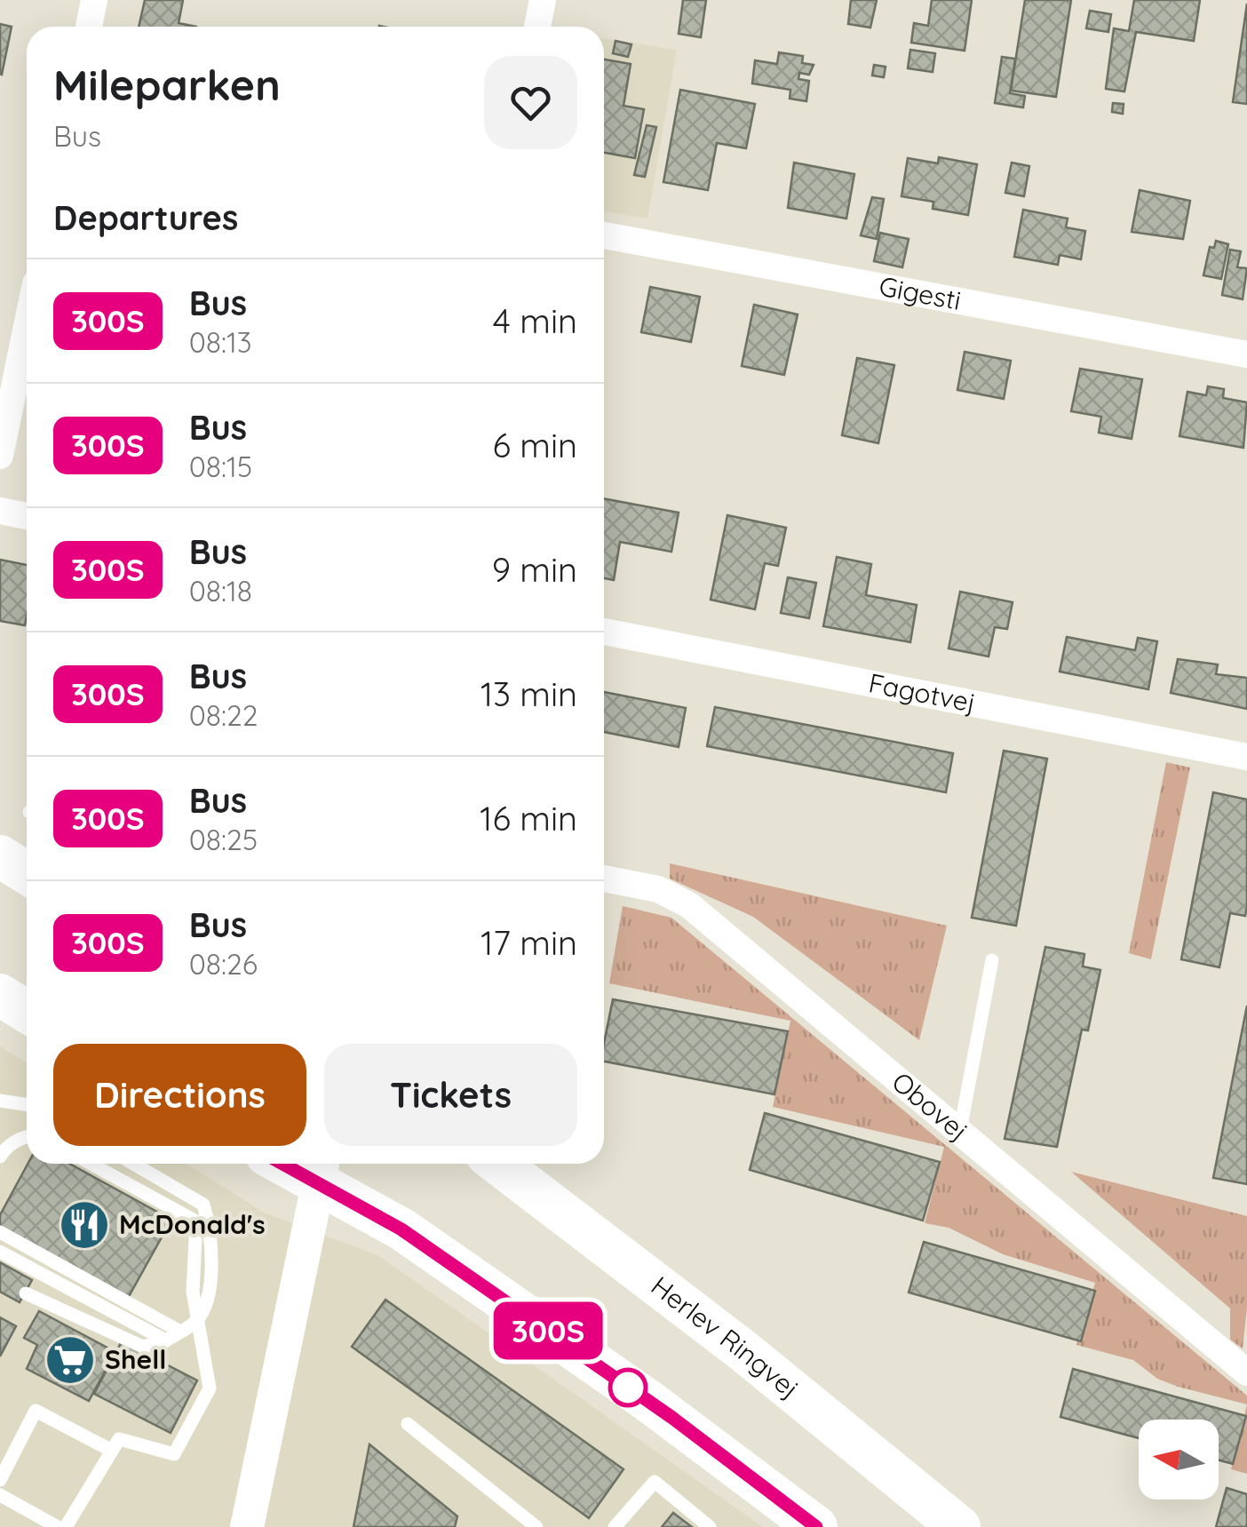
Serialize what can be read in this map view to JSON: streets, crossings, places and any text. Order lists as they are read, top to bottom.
{
  "streets": {
    "main road": ["Herlev Ringvej"],
    "street": ["Gigesti", "Fagotvej", "Obovej"]
  },
  "places": {
    "restaurant": ["McDonald's"],
    "supermarket": ["Shell"]
  },
  "lines": ["bus line 300S"],
  "north": "left",
  "page": {
    "on_map": "300S",
    "heading": [
      ["Mileparken", "Bus"],
      "Departures"
    ],
    "list": [
      {
        "mark": "300S",
        "name": "Bus",
        "note": "08:13",
        "value": "4 min"
      },
      {
        "mark": "300S",
        "name": "Bus",
        "note": "08:15",
        "value": "6 min"
      },
      {
        "mark": "300S",
        "name": "Bus",
        "note": "08:18",
        "value": "9 min"
      },
      {
        "mark": "300S",
        "name": "Bus",
        "note": "08:22",
        "value": "13 min"
      },
      {
        "mark": "300S",
        "name": "Bus",
        "note": "08:25",
        "value": "16 min"
      },
      {
        "mark": "300S",
        "name": "Bus",
        "note": "08:26",
        "value": "17 min"
      }
    ],
    "buttons": ["Directions", "Tickets"]
  }
}
